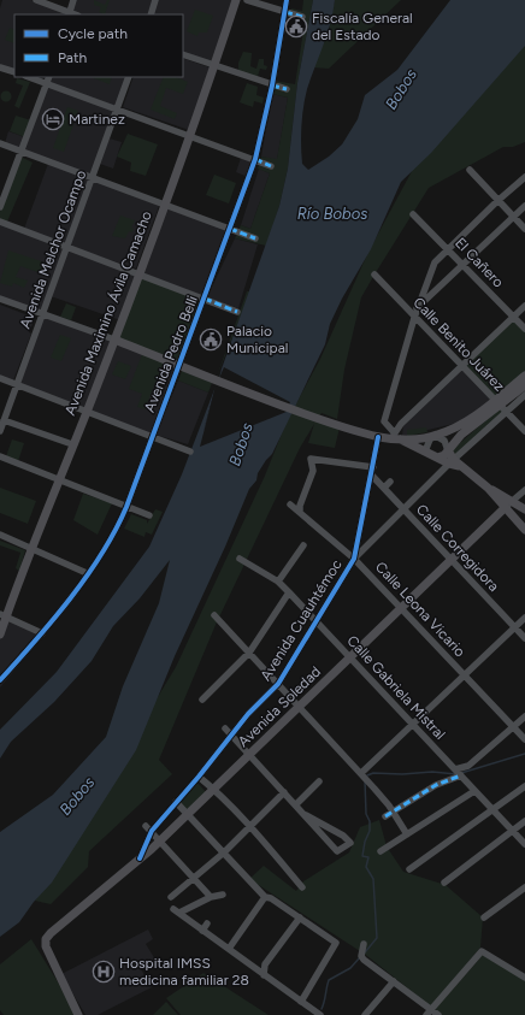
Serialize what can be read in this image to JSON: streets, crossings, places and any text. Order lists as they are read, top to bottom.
{
  "streets": {
    "main road": ["Avenida Maximino Ávila Camacho", "Avenida Soledad"],
    "street": [
      "Avenida Melchor Ocampo",
      "El Cañero",
      "Calle Benito Juárez",
      "Avenida Pedro Belli",
      "Calle Corregidora",
      "Calle Leona Vicario",
      "Avenida Cuauhtémoc",
      "Calle Gabriela Mistral"
    ]
  },
  "crossings": [
    ["Calle Corregidora", "Avenida Cuauhtémoc"],
    ["Calle Corregidora", "Avenida Soledad"],
    ["Calle Leona Vicario", "Avenida Cuauhtémoc"],
    ["Calle Leona Vicario", "Avenida Soledad"],
    ["Avenida Cuauhtémoc", "Calle Gabriela Mistral"],
    ["Avenida Cuauhtémoc", "Avenida Soledad"],
    ["Calle Gabriela Mistral", "Avenida Soledad"]
  ],
  "water": ["Bobos", "Río Bobos"],
  "places": {
    "public building": ["Fiscalía General del Estado", "Palacio Municipal"],
    "hotel": ["Martinez"],
    "hospital": ["Hospital IMSS medicina familiar 28"]
  },
  "legend": ["Cycle path", "Path"]
}
